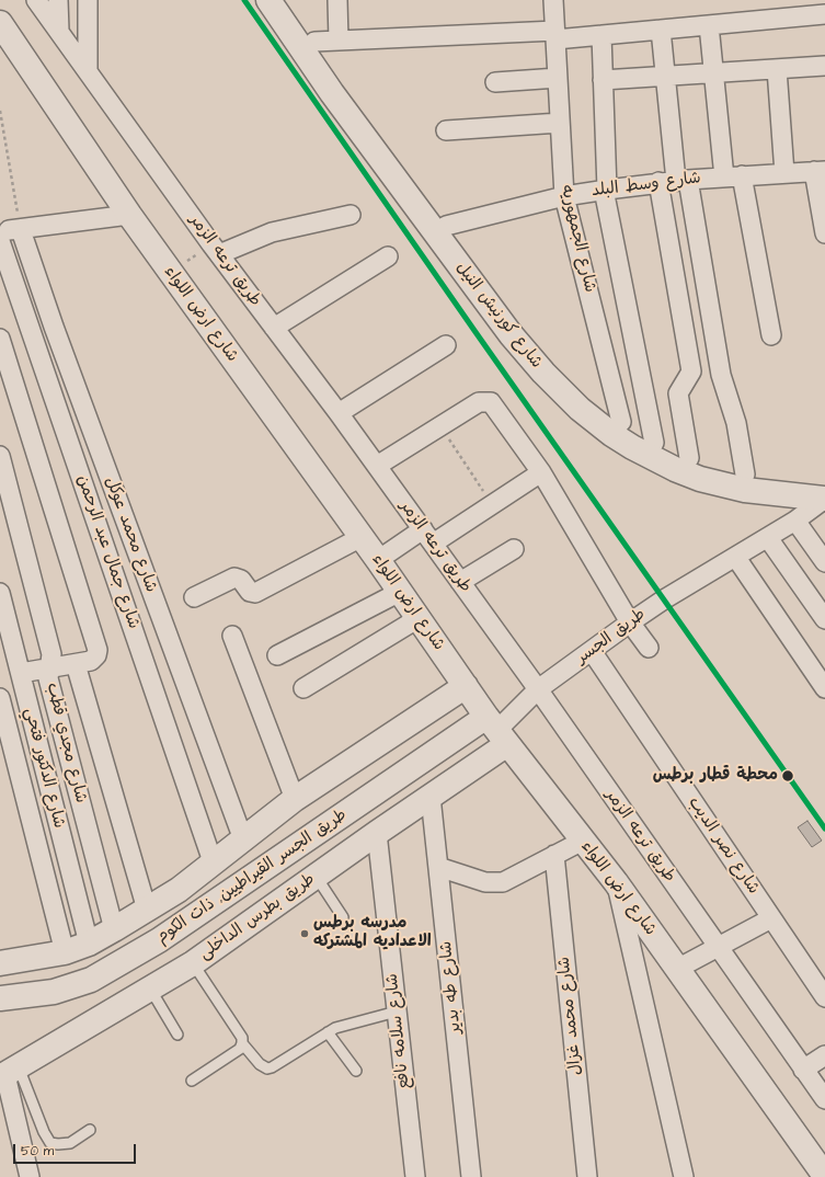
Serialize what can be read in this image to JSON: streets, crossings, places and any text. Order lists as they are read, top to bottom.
{
  "streets": {
    "street": [
      "شارع وسط البلد",
      "شارع الجمهوريه",
      "طريق ترعه الزمر",
      "شارع ارض اللواء",
      "شارع كورنيش النيل",
      "شارع محمد عوكل",
      "شارع جمال عبد الرحمن",
      "طريق الجسر",
      "شارع مجدي قطب",
      "شارع الدكتور فتحي",
      "شارع نصر الديب",
      "طريق الجسر القيراطيين, ذات الكوم",
      "طريق بطرس الداخلى",
      "شارع طه بدير",
      "شارع محمد غزال",
      "شارع سلامه نافع"
    ]
  },
  "crossings": [
    ["شارع وسط البلد", "شارع الجمهوريه"],
    ["شارع وسط البلد", "شارع كورنيش النيل"],
    ["شارع الجمهوريه", "شارع كورنيش النيل"],
    ["طريق ترعه الزمر", "طريق الجسر"],
    ["شارع ارض اللواء", "طريق الجسر"],
    ["شارع ارض اللواء", "طريق الجسر القيراطيين, ذات الكوم"],
    ["شارع ارض اللواء", "طريق بطرس الداخلى"],
    ["شارع كورنيش النيل", "طريق الجسر"],
    ["شارع محمد عوكل", "طريق الجسر القيراطيين, ذات الكوم"],
    ["شارع جمال عبد الرحمن", "طريق الجسر القيراطيين, ذات الكوم"],
    ["طريق الجسر", "شارع نصر الديب"],
    ["طريق الجسر", "طريق الجسر القيراطيين, ذات الكوم"],
    ["طريق الجسر", "طريق بطرس الداخلى"],
    ["شارع مجدي قطب", "طريق الجسر القيراطيين, ذات الكوم"],
    ["شارع الدكتور فتحي", "طريق الجسر القيراطيين, ذات الكوم"],
    ["طريق الجسر القيراطيين, ذات الكوم", "طريق بطرس الداخلى"],
    ["طريق بطرس الداخلى", "شارع طه بدير"],
    ["طريق بطرس الداخلى", "شارع سلامه نافع"]
  ],
  "places": ["محطة قطار برطس", "مدرسه برطس الاعداديه المشتركه"],
  "scale_bar": "50 m"
}
